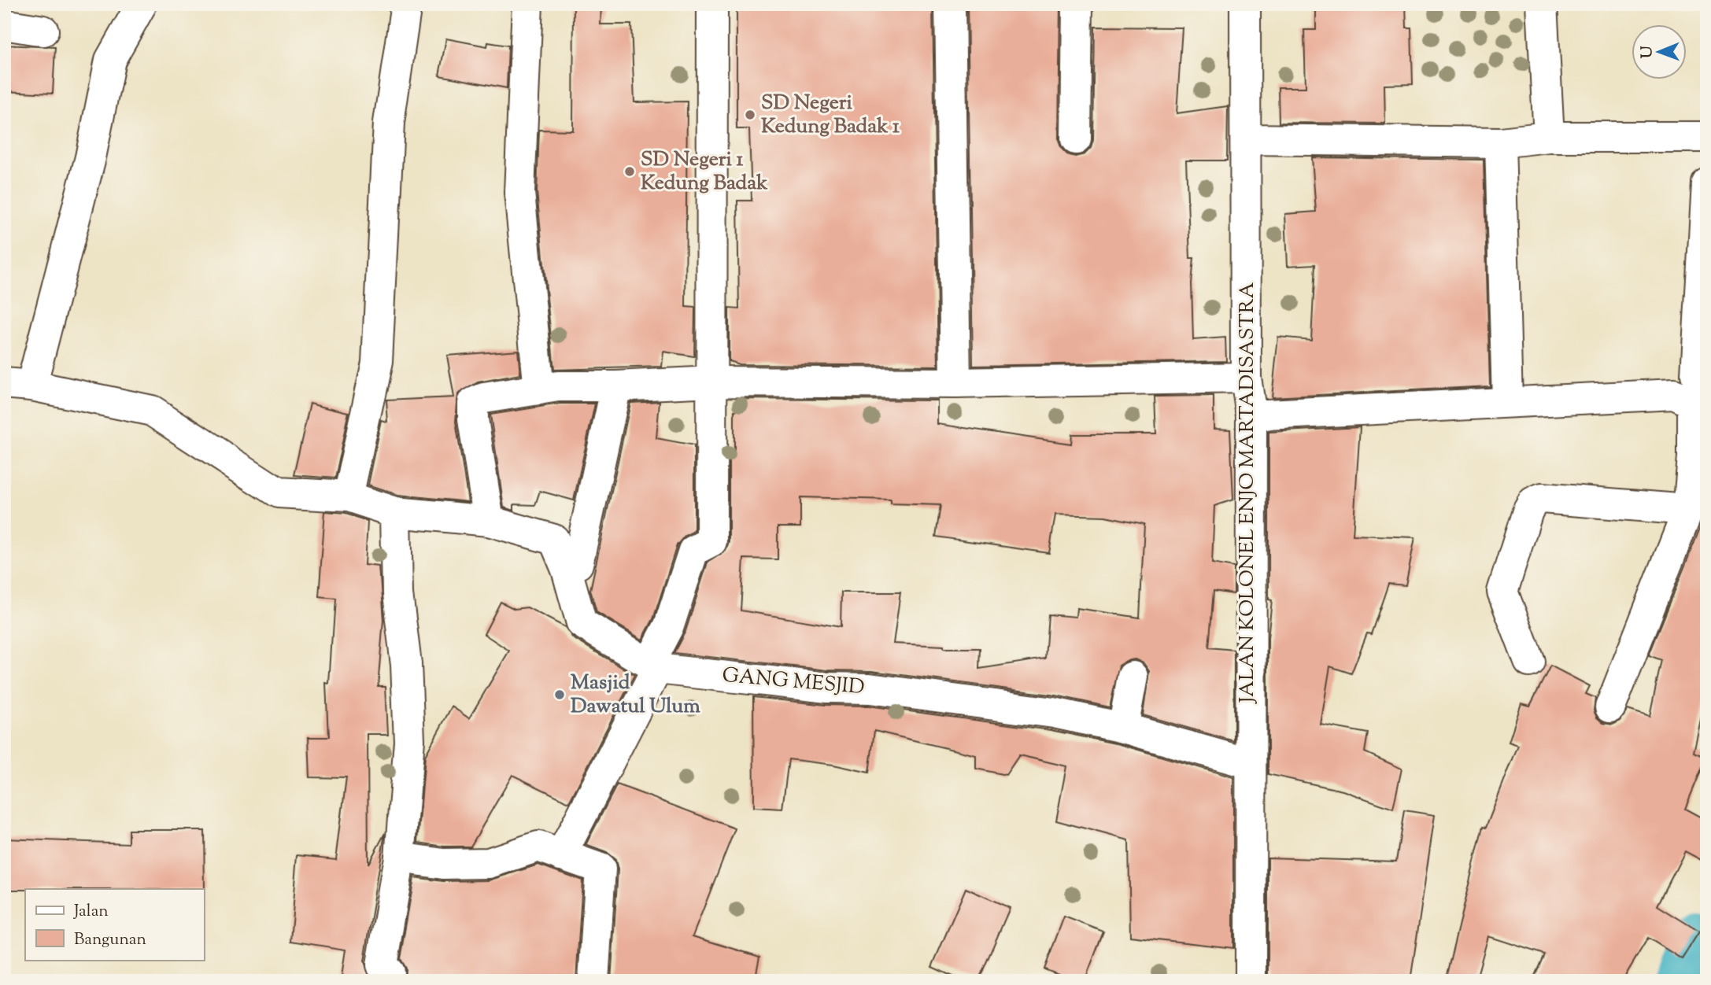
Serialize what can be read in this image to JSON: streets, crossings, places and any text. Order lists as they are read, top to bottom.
{
  "streets": {
    "street": ["JALAN KOLONEL ENJO MARTADISASTRA", "GANG MESJID"]
  },
  "crossings": [
    ["JALAN KOLONEL ENJO MARTADISASTRA", "GANG MESJID"]
  ],
  "places": ["SD Negeri Kedung Badak 1", "SD Negeri 1 Kedung Badak", "Masjid Dawatul Ulum"],
  "legend": ["Jalan", "Bangunan"],
  "north": "left"
}
